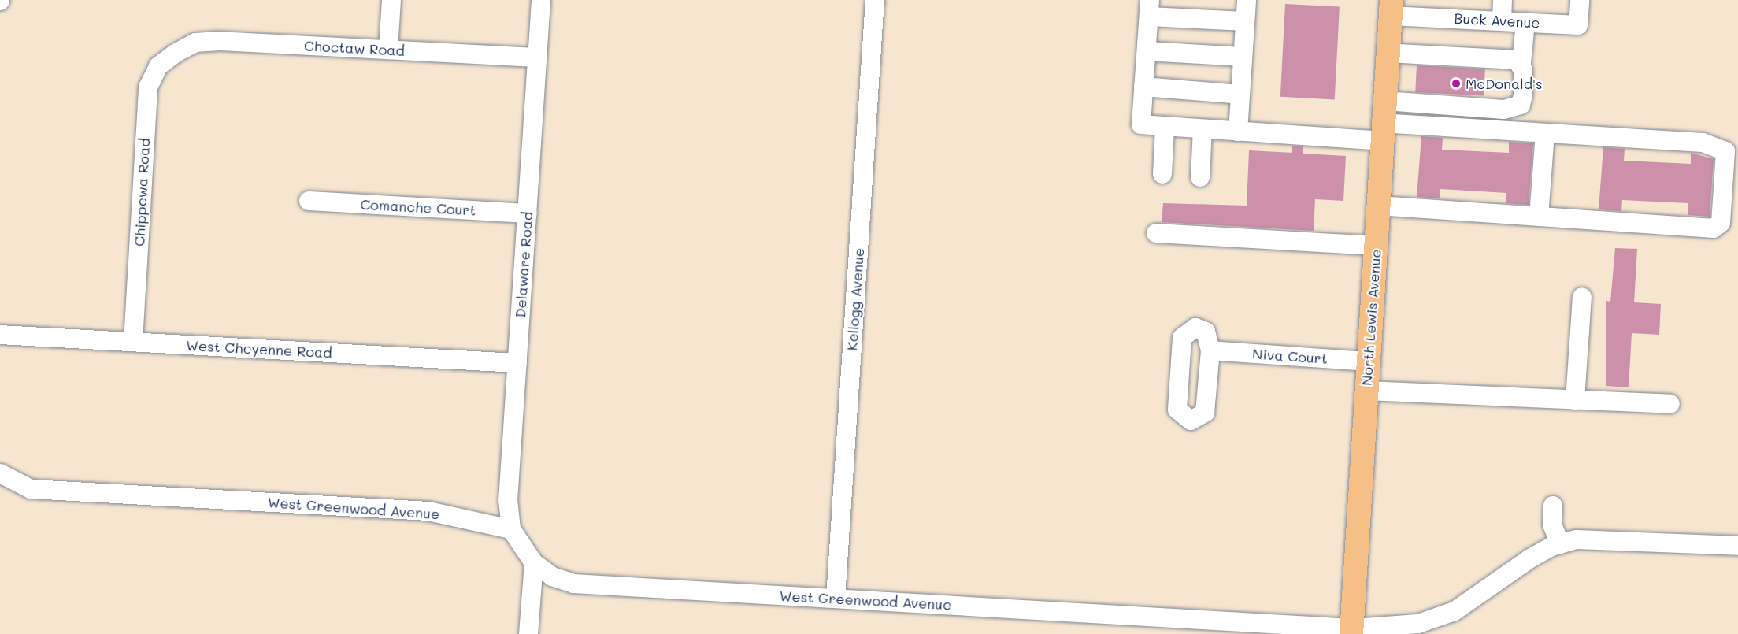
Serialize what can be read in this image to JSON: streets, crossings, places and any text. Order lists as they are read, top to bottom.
{
  "streets": {
    "main road": ["North Lewis Avenue"],
    "street": [
      "Buck Avenue",
      "Choctaw Road",
      "Chippewa Road",
      "Comanche Court",
      "Delaware Road",
      "Kellogg Avenue",
      "West Cheyenne Road",
      "Niva Court",
      "West Greenwood Avenue"
    ]
  },
  "crossings": [
    ["Buck Avenue", "North Lewis Avenue"],
    ["Choctaw Road", "Chippewa Road"],
    ["Choctaw Road", "Delaware Road"],
    ["Chippewa Road", "West Cheyenne Road"],
    ["Comanche Court", "Delaware Road"],
    ["Delaware Road", "West Cheyenne Road"],
    ["Delaware Road", "West Greenwood Avenue"],
    ["Kellogg Avenue", "West Greenwood Avenue"],
    ["North Lewis Avenue", "Niva Court"],
    ["North Lewis Avenue", "West Greenwood Avenue"]
  ],
  "places": ["McDonald's"]
}
